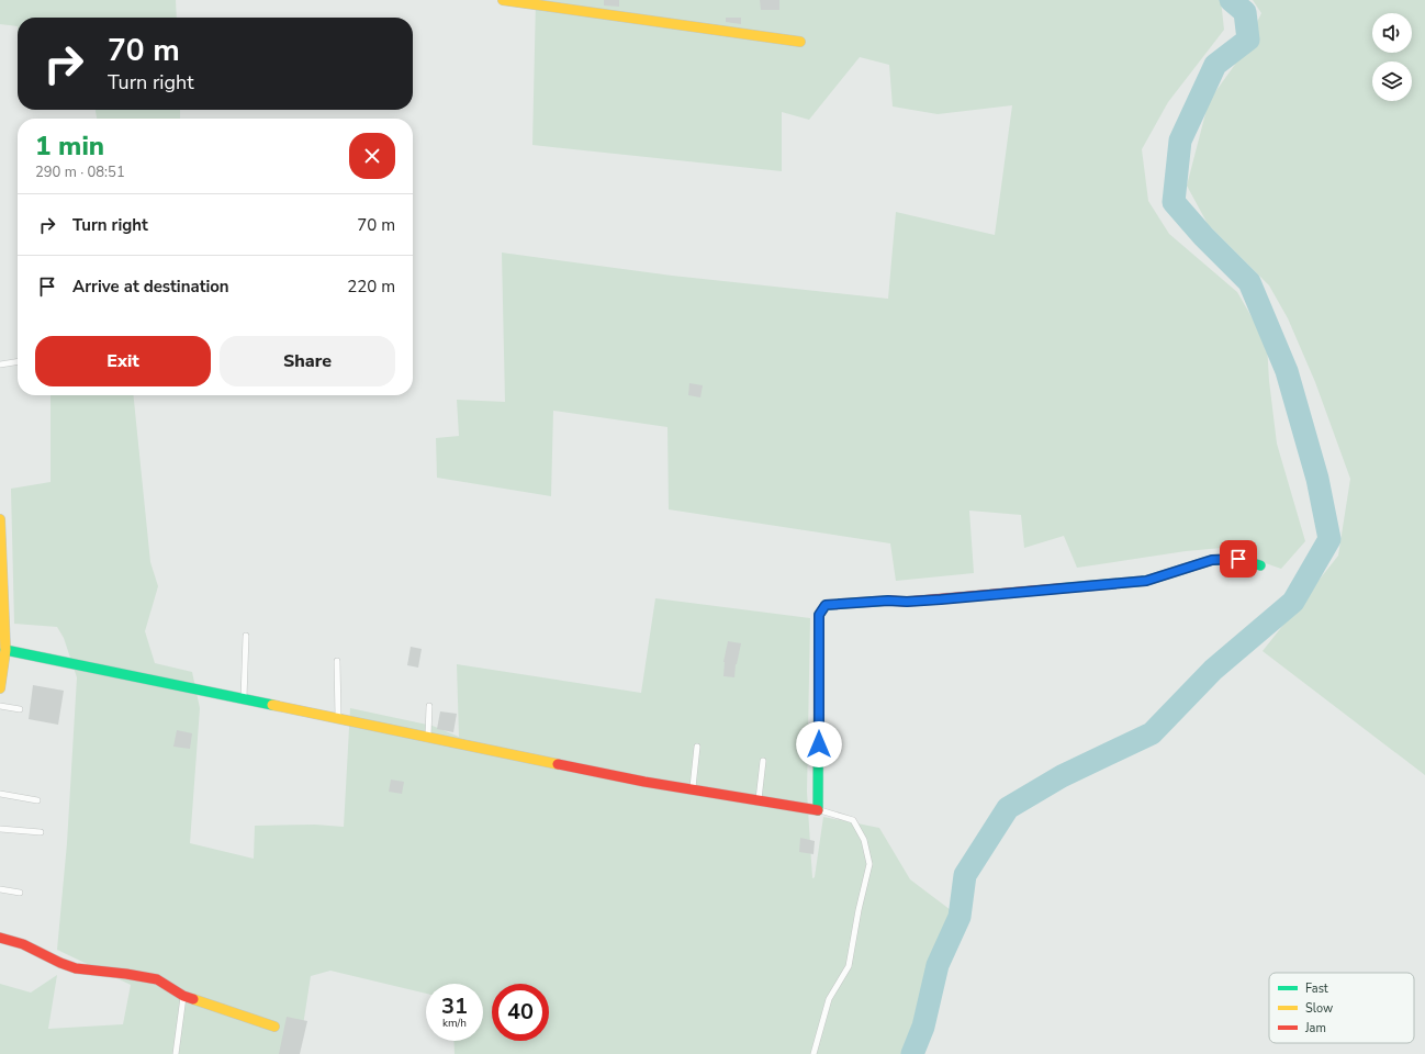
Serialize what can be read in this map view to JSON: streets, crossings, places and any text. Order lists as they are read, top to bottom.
{
  "legend": ["Fast", "Slow", "Jam"],
  "page": {
    "turn": ["70 m", "Turn right"],
    "heading": ["1 min", "290 m · 08:51"],
    "list": [
      {
        "name": "Turn right",
        "value": "70 m"
      },
      {
        "name": "Arrive at destination",
        "value": "220 m"
      }
    ],
    "buttons": ["Exit", "Share"],
    "speed": "31 km/h",
    "limit": "40"
  }
}
